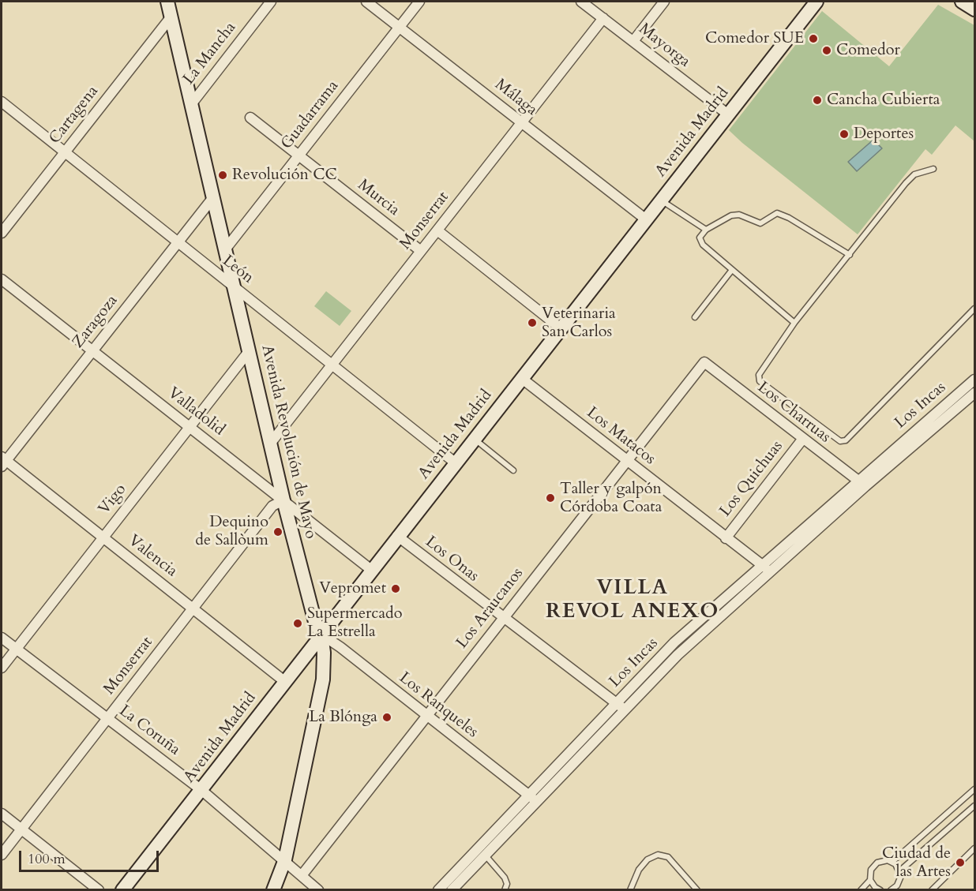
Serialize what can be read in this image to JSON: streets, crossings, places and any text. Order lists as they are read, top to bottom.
{
  "streets": {
    "main road": ["Avenida Madrid", "Avenida Revolución de Mayo"],
    "street": [
      "Mayorga",
      "La Mancha",
      "Málaga",
      "Cartagena",
      "Guadarrama",
      "Murcia",
      "Monserrat",
      "León",
      "Zaragoza",
      "Los Incas",
      "Valladolid",
      "Los Charruas",
      "Los Matacos",
      "Los Quichuas",
      "Vigo",
      "Valencia",
      "Los Onas",
      "Los Araucanos",
      "Los Ranqueles",
      "La Coruña"
    ]
  },
  "crossings": [
    ["Mayorga", "Avenida Madrid"],
    ["Mayorga", "Monserrat"],
    ["La Mancha", "Avenida Revolución de Mayo"],
    ["Málaga", "Guadarrama"],
    ["Málaga", "Avenida Madrid"],
    ["Málaga", "Monserrat"],
    ["Cartagena", "León"],
    ["Cartagena", "Avenida Revolución de Mayo"],
    ["Guadarrama", "Murcia"],
    ["Guadarrama", "Avenida Revolución de Mayo"],
    ["Avenida Madrid", "León"],
    ["Avenida Madrid", "Valladolid"],
    ["Avenida Madrid", "Los Matacos"],
    ["Avenida Madrid", "Avenida Revolución de Mayo"],
    ["Avenida Madrid", "Valencia"],
    ["Avenida Madrid", "Los Onas"],
    ["Avenida Madrid", "Los Ranqueles"],
    ["Avenida Madrid", "La Coruña"],
    ["Murcia", "Monserrat"],
    ["Monserrat", "León"],
    ["Monserrat", "Valladolid"],
    ["Monserrat", "Avenida Revolución de Mayo"],
    ["Monserrat", "Valencia"],
    ["Monserrat", "La Coruña"],
    ["León", "Zaragoza"],
    ["León", "Avenida Revolución de Mayo"],
    ["Zaragoza", "Valladolid"],
    ["Zaragoza", "Avenida Revolución de Mayo"],
    ["Zaragoza", "Valencia"],
    ["Los Incas", "Los Charruas"],
    ["Los Incas", "Los Matacos"],
    ["Los Incas", "Los Onas"],
    ["Los Incas", "Los Ranqueles"],
    ["Valladolid", "Avenida Revolución de Mayo"],
    ["Valladolid", "Vigo"],
    ["Los Charruas", "Los Quichuas"],
    ["Los Charruas", "Los Araucanos"],
    ["Los Matacos", "Los Quichuas"],
    ["Los Matacos", "Los Araucanos"],
    ["Avenida Revolución de Mayo", "Vigo"],
    ["Avenida Revolución de Mayo", "Los Ranqueles"],
    ["Avenida Revolución de Mayo", "La Coruña"],
    ["Vigo", "Valencia"],
    ["Vigo", "La Coruña"],
    ["Los Onas", "Los Araucanos"],
    ["Los Araucanos", "Los Ranqueles"],
    ["Los Araucanos", "La Coruña"]
  ],
  "districts": ["VILLA REVOL ANEXO"],
  "places": [
    "Comedor SUE",
    "Comedor",
    "Cancha Cubierta",
    "Deportes",
    "Revolución CC",
    "Veterinaria San Carlos",
    "Taller y galpón Córdoba Coata",
    "Dequino de Sallòum",
    "Vepromet",
    "Supermercado La Estrella",
    "La Blónga",
    "Ciudad de las Artes"
  ],
  "scale_bar": "100 m"
}
